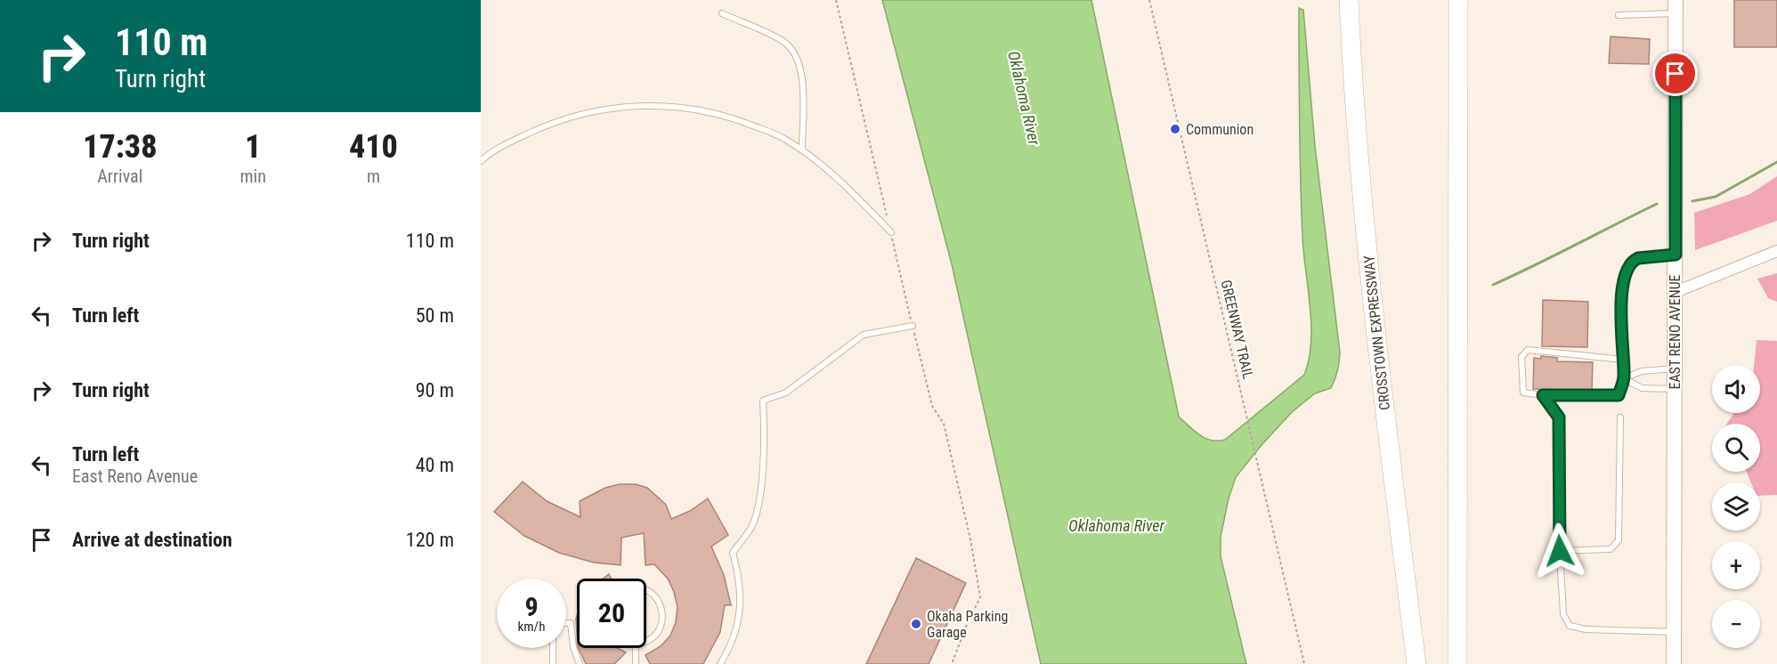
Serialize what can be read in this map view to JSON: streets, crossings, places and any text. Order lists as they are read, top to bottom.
{
  "streets": {
    "highway": ["CROSSTOWN EXPRESSWAY"],
    "main road": ["EAST RENO AVENUE"],
    "path": ["GREENWAY TRAIL"]
  },
  "water": ["Oklahoma River"],
  "places": ["Communion", "Okaha Parking Garage"],
  "page": {
    "turn": ["110 m", "Turn right"],
    "eta": [
      "17:38",
      "Arrival",
      "1",
      "min",
      "410",
      "m"
    ],
    "list": [
      {
        "name": "Turn right",
        "value": "110 m"
      },
      {
        "name": "Turn left",
        "value": "50 m"
      },
      {
        "name": "Turn right",
        "value": "90 m"
      },
      {
        "name": "Turn left",
        "note": "East Reno Avenue",
        "value": "40 m"
      },
      {
        "name": "Arrive at destination",
        "value": "120 m"
      }
    ],
    "map_buttons": ["+", "−"],
    "speed": "9 km/h",
    "limit": "20"
  }
}
